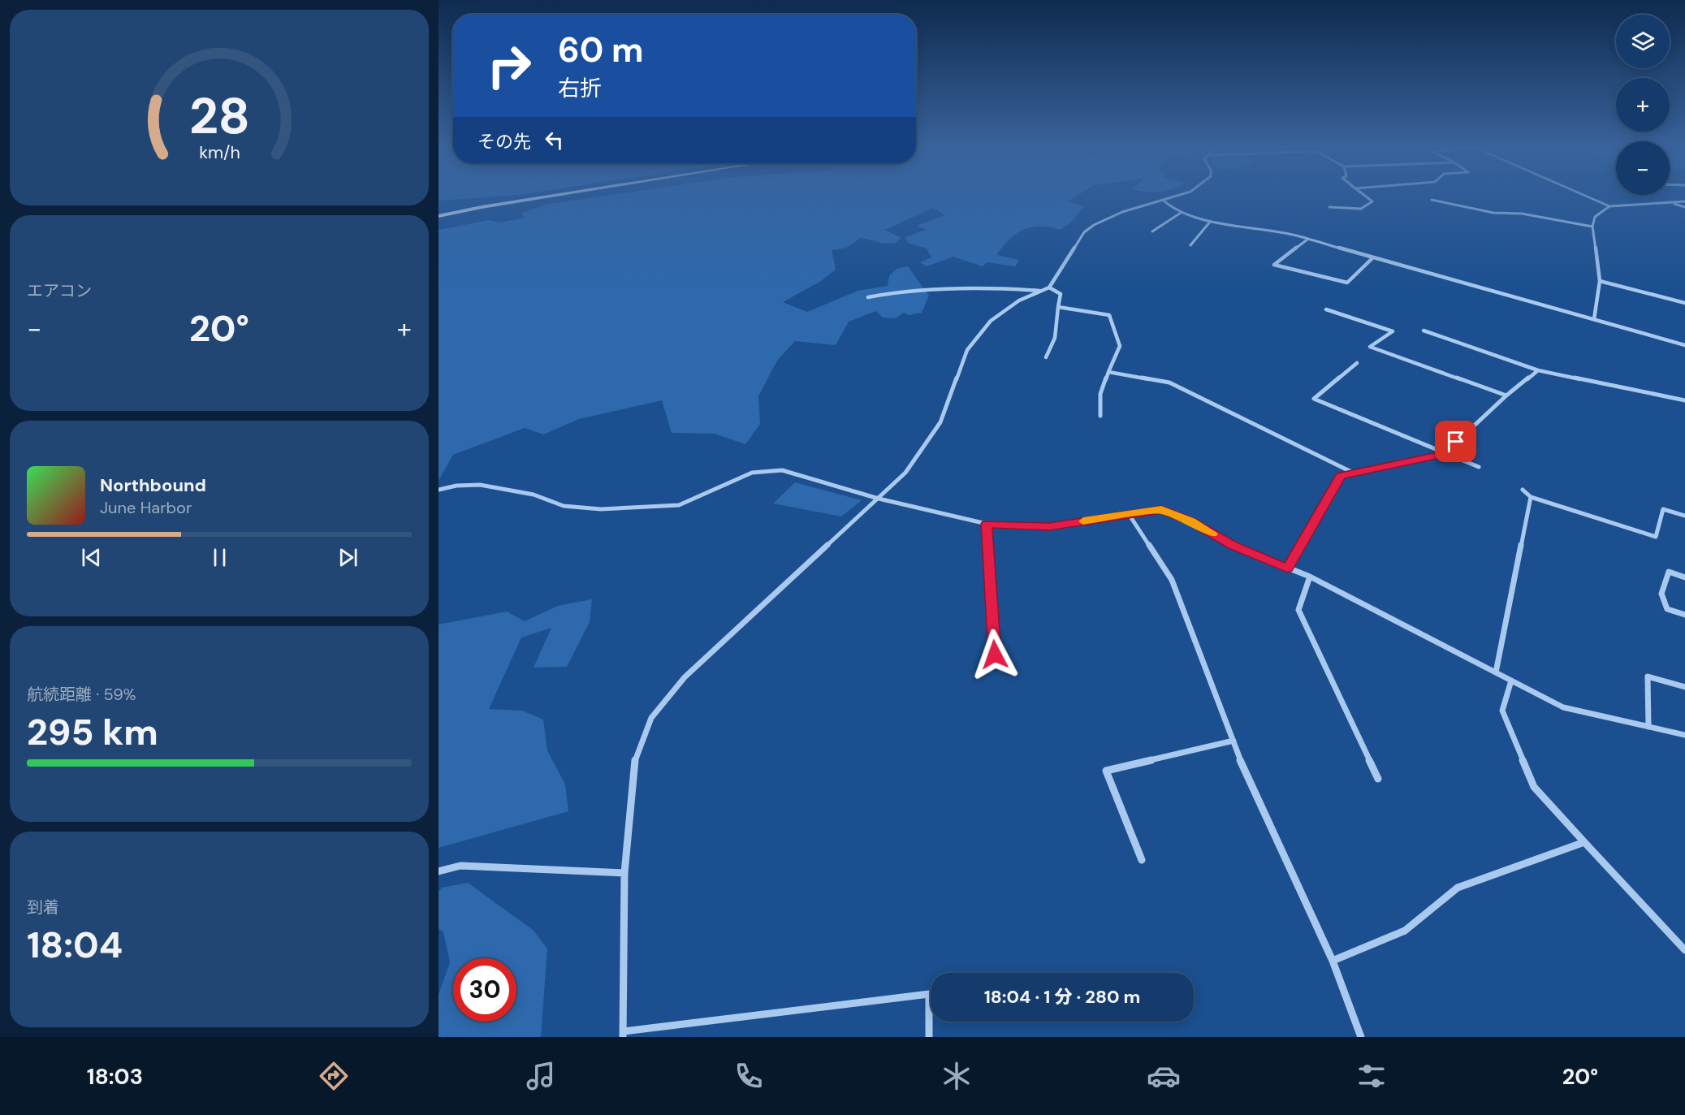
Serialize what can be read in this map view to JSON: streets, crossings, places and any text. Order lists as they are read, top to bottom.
{
  "page": {
    "map_buttons": ["+", "−"],
    "turn": ["60 m", "右折"],
    "then": "その先",
    "tile": [
      "エアコン",
      ["航続距離 · 59%", "295 km"],
      ["到着", "18:04"]
    ],
    "heat": ["−", "20°", "+"],
    "song": ["Northbound", "June Harbor"],
    "limit": "30",
    "trip": "18:04 · 1 分 · 280 m",
    "tabs": ["18:03", "20°"],
    "gauge": ["28", "km/h"]
  }
}
